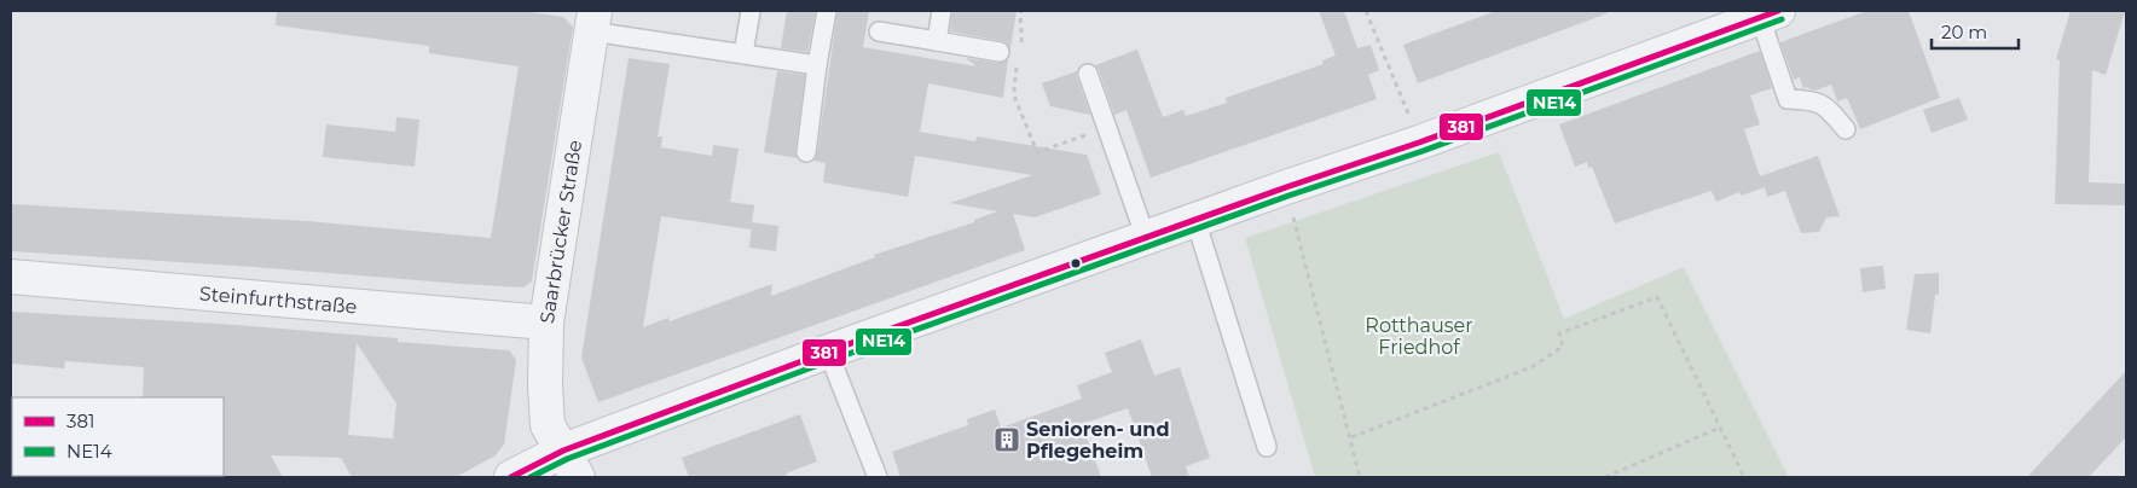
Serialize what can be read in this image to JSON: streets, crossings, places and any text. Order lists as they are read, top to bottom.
{
  "streets": {
    "street": ["Saarbrücker Straße", "Steinfurthstraße"]
  },
  "crossings": [
    ["Saarbrücker Straße", "Steinfurthstraße"]
  ],
  "parks": ["Rotthauser Friedhof"],
  "places": {
    "building": ["Senioren- und Pflegeheim"]
  },
  "lines": ["transit line 381", "transit line NE14"],
  "legend": ["381", "NE14"],
  "scale_bar": "20 m"
}
